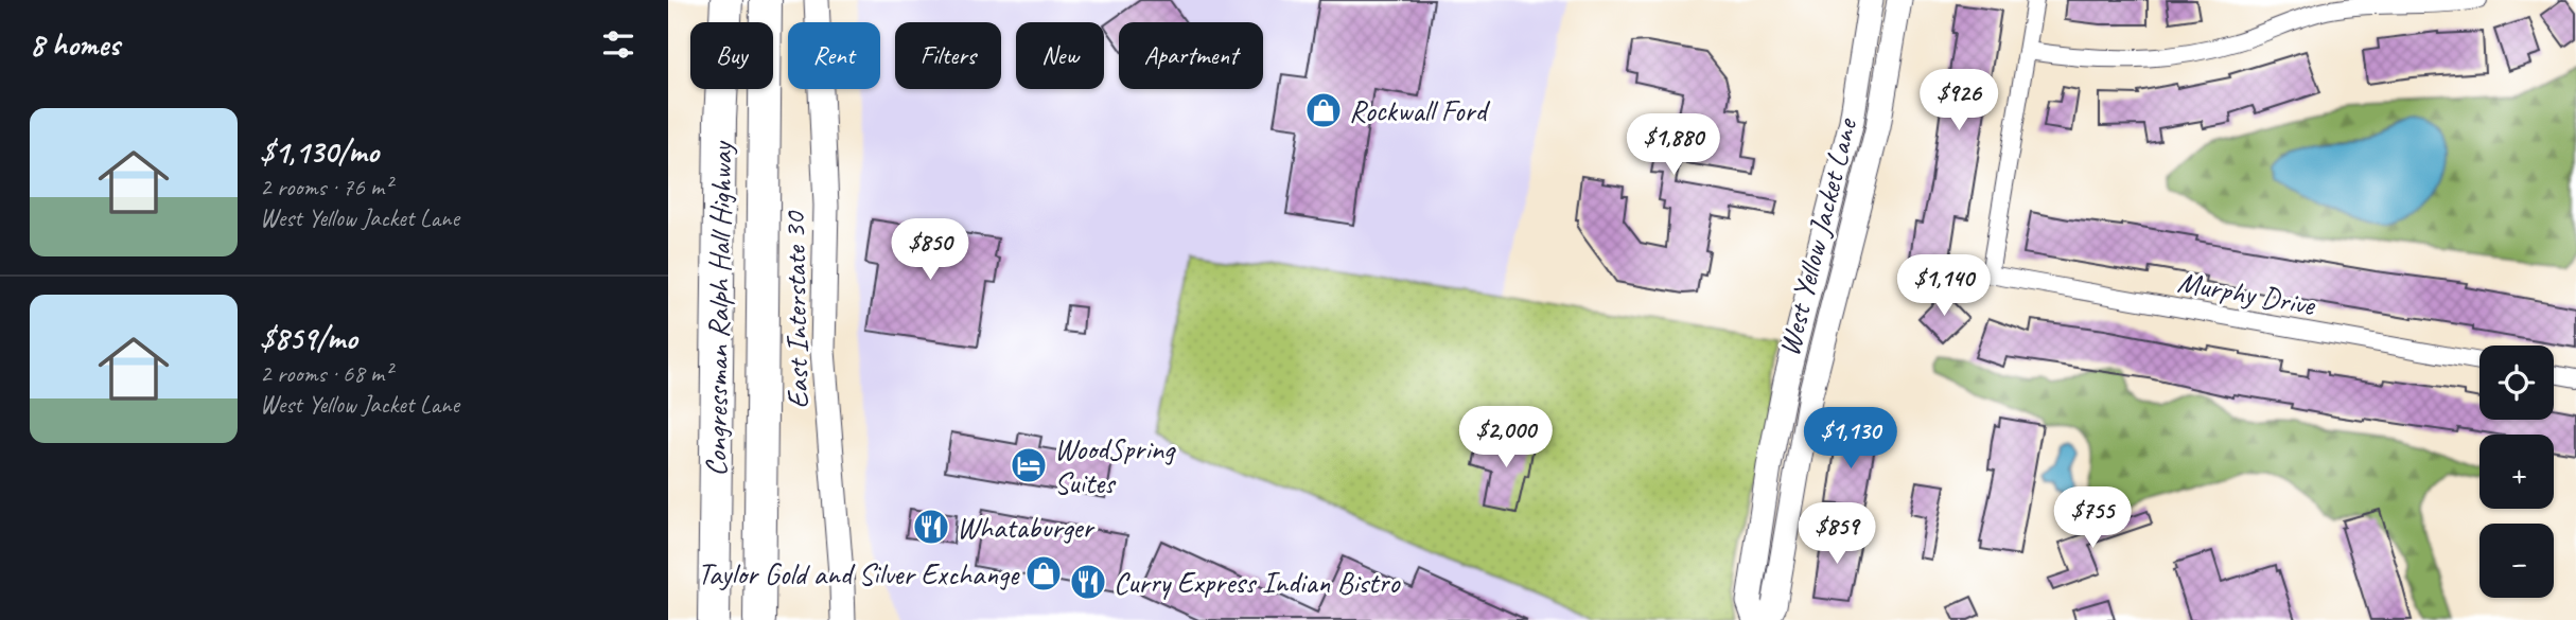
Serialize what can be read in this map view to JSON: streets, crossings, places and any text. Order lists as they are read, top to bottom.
{
  "streets": {
    "highway": ["Congressman Ralph Hall Highway"],
    "street": ["West Yellow Jacket Lane", "Murphy Drive", "East Interstate 30"]
  },
  "places": {
    "shop": ["Rockwall Ford", "Taylor Gold and Silver Exchange"],
    "hotel": ["WoodSpring Suites"],
    "restaurant": ["Whataburger", "Curry Express Indian Bistro"]
  },
  "page": {
    "heading": "8 homes",
    "chip": [
      "Buy",
      "Rent",
      "Filters",
      "New",
      "Apartment"
    ],
    "price": [
      "$926",
      "$1,880",
      "$850",
      "$1,140",
      "$2,000",
      "$1,130",
      "$755",
      "$859"
    ],
    "list": [
      {
        "name": "$1,130/mo",
        "note": "2 rooms · 76 m² · West Yellow Jacket Lane"
      },
      {
        "name": "$859/mo",
        "note": "2 rooms · 68 m² · West Yellow Jacket Lane"
      }
    ],
    "map_buttons": ["+", "−"]
  }
}
